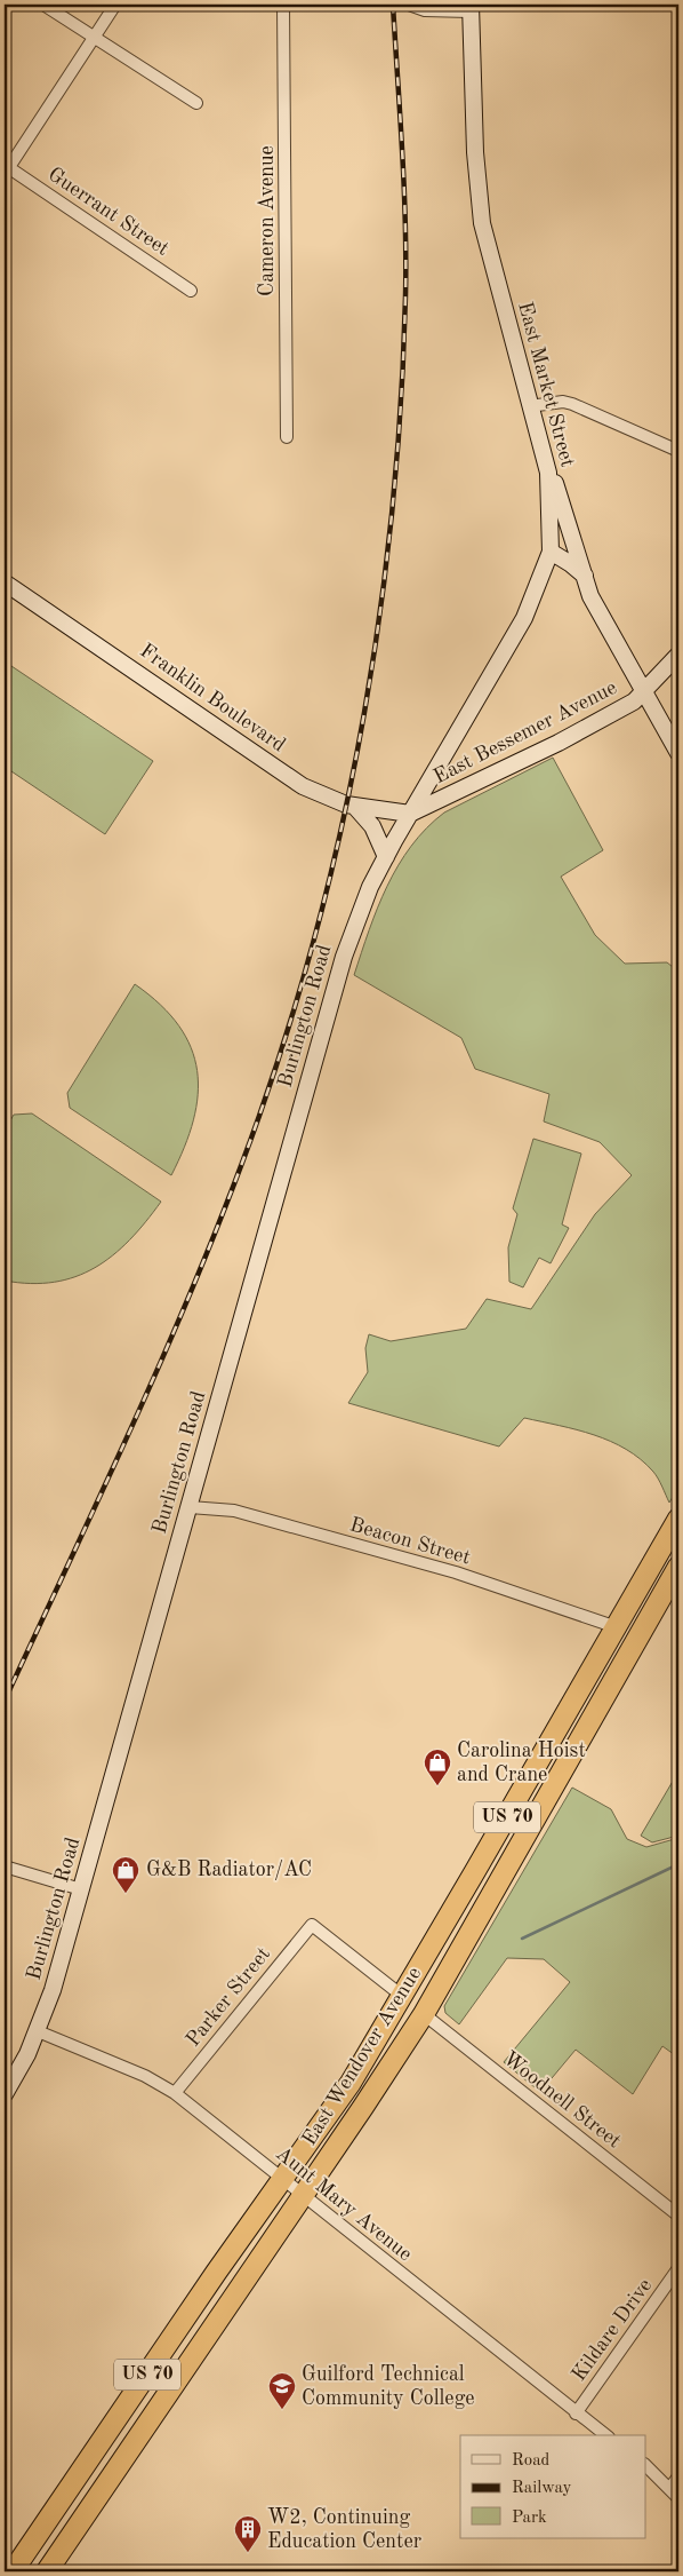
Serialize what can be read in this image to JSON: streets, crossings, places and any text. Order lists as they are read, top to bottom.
{
  "streets": {
    "highway": ["US 70", "East Wendover Avenue"],
    "main road": [
      "East Market Street",
      "Franklin Boulevard",
      "East Bessemer Avenue",
      "Burlington Road"
    ],
    "street": [
      "Guerrant Street",
      "Cameron Avenue",
      "Beacon Street",
      "Parker Street",
      "Woodnell Street",
      "Aunt Mary Avenue",
      "Kildare Drive"
    ]
  },
  "crossings": [
    ["East Market Street", "Franklin Boulevard"],
    ["East Market Street", "East Bessemer Avenue"],
    ["East Market Street", "Burlington Road"],
    ["Franklin Boulevard", "East Bessemer Avenue"],
    ["Burlington Road", "Beacon Street"],
    ["Burlington Road", "Aunt Mary Avenue"],
    ["Beacon Street", "East Wendover Avenue"],
    ["Parker Street", "East Wendover Avenue"],
    ["Parker Street", "Aunt Mary Avenue"],
    ["East Wendover Avenue", "Woodnell Street"],
    ["East Wendover Avenue", "Aunt Mary Avenue"],
    ["Aunt Mary Avenue", "Kildare Drive"]
  ],
  "places": {
    "shop": ["Carolina Hoist and Crane", "G&B Radiator/AC"],
    "school or university": ["Guilford Technical Community College"],
    "building": ["W2, Continuing Education Center"]
  },
  "legend": ["Road", "Railway", "Park"]
}
